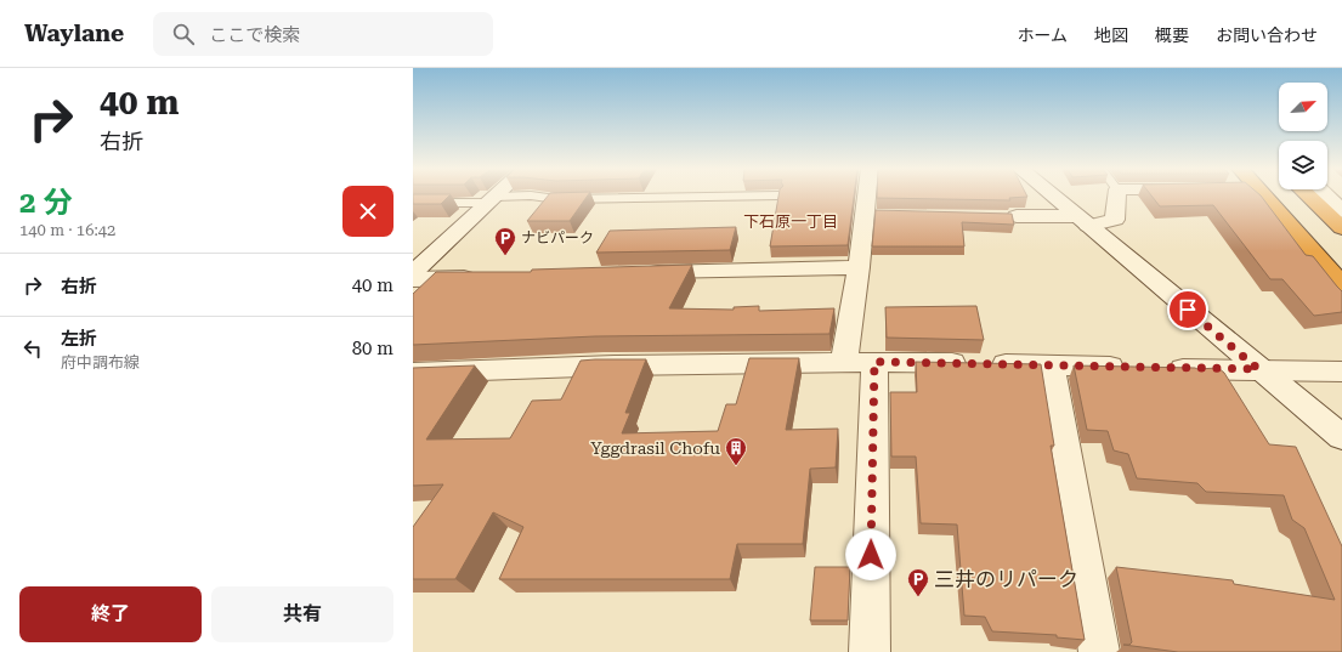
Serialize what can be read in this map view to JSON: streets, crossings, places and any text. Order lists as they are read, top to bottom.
{
  "districts": ["下石原一丁目"],
  "places": {
    "parking": ["ナビパーク", "三井のリパーク"],
    "building": ["Yggdrasil Chofu"]
  },
  "north": "top right",
  "page": {
    "header": "Waylane",
    "search": "ここで検索",
    "nav": [
      "ホーム",
      "地図",
      "概要",
      "お問い合わせ"
    ],
    "turn": ["40 m", "右折"],
    "heading": ["2 分", "140 m · 16:42"],
    "list": [
      {
        "name": "右折",
        "value": "40 m"
      },
      {
        "name": "左折",
        "note": "府中調布線",
        "value": "80 m"
      }
    ],
    "buttons": ["終了", "共有"]
  }
}
